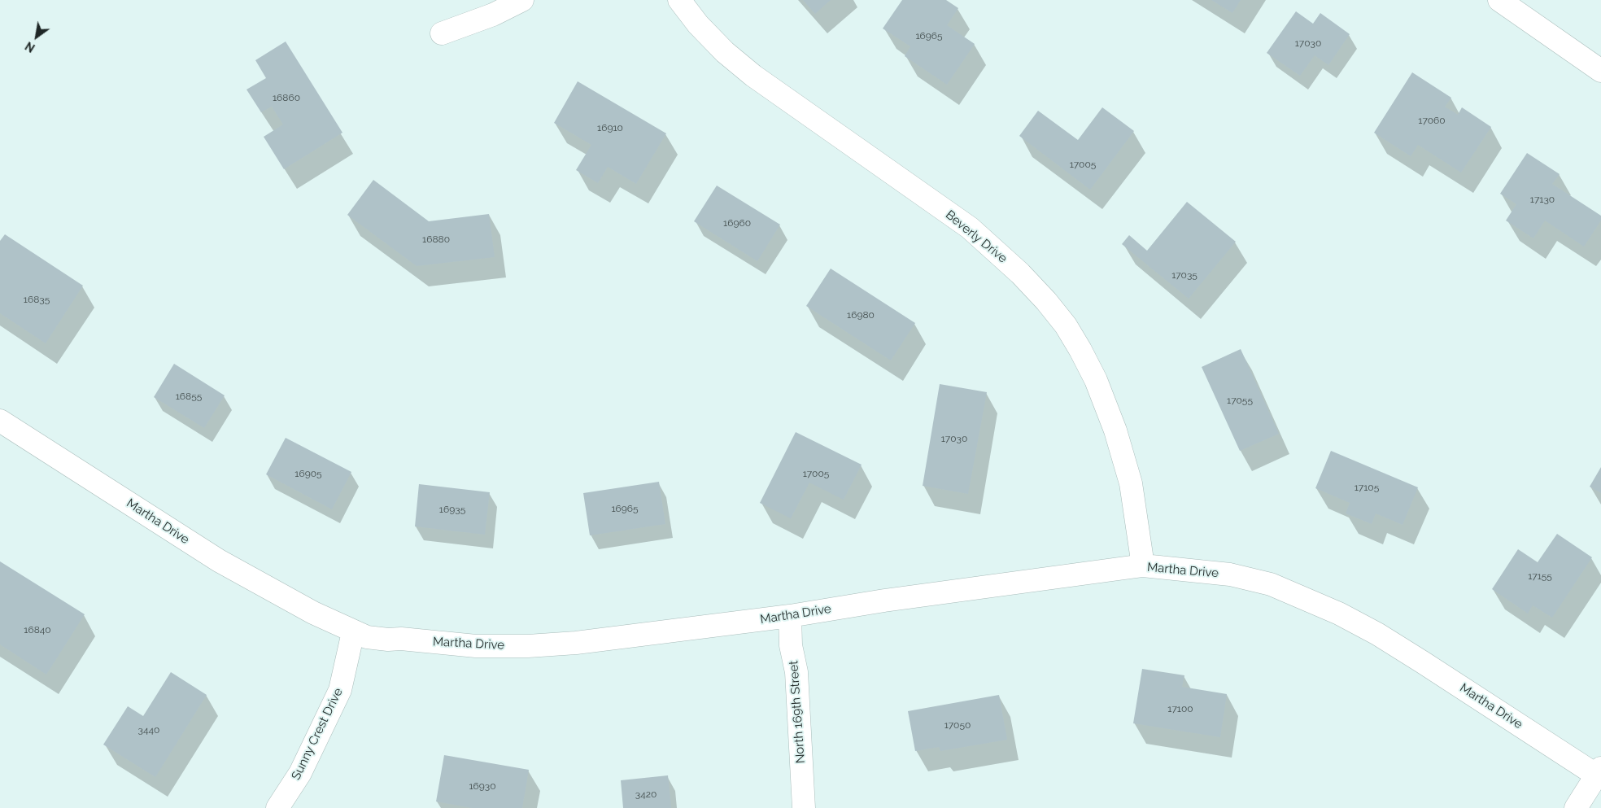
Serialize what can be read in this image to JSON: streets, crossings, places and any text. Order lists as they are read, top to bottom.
{
  "streets": {
    "street": [
      "Beverly Drive",
      "Martha Drive",
      "North 169th Street",
      "Sunny Crest Drive"
    ]
  },
  "crossings": [
    ["Beverly Drive", "Martha Drive"],
    ["Martha Drive", "North 169th Street"],
    ["Martha Drive", "Sunny Crest Drive"]
  ],
  "house_numbers": [
    "16965",
    "17030",
    "16860",
    "17060",
    "16910",
    "17005",
    "17130",
    "16960",
    "16880",
    "17035",
    "16835",
    "16980",
    "16855",
    "17055",
    "17030",
    "16905",
    "17005",
    "17105",
    "16965",
    "16935",
    "17155",
    "16840",
    "17100",
    "17050",
    "3440",
    "16930",
    "3420"
  ],
  "north": "bottom left"
}
